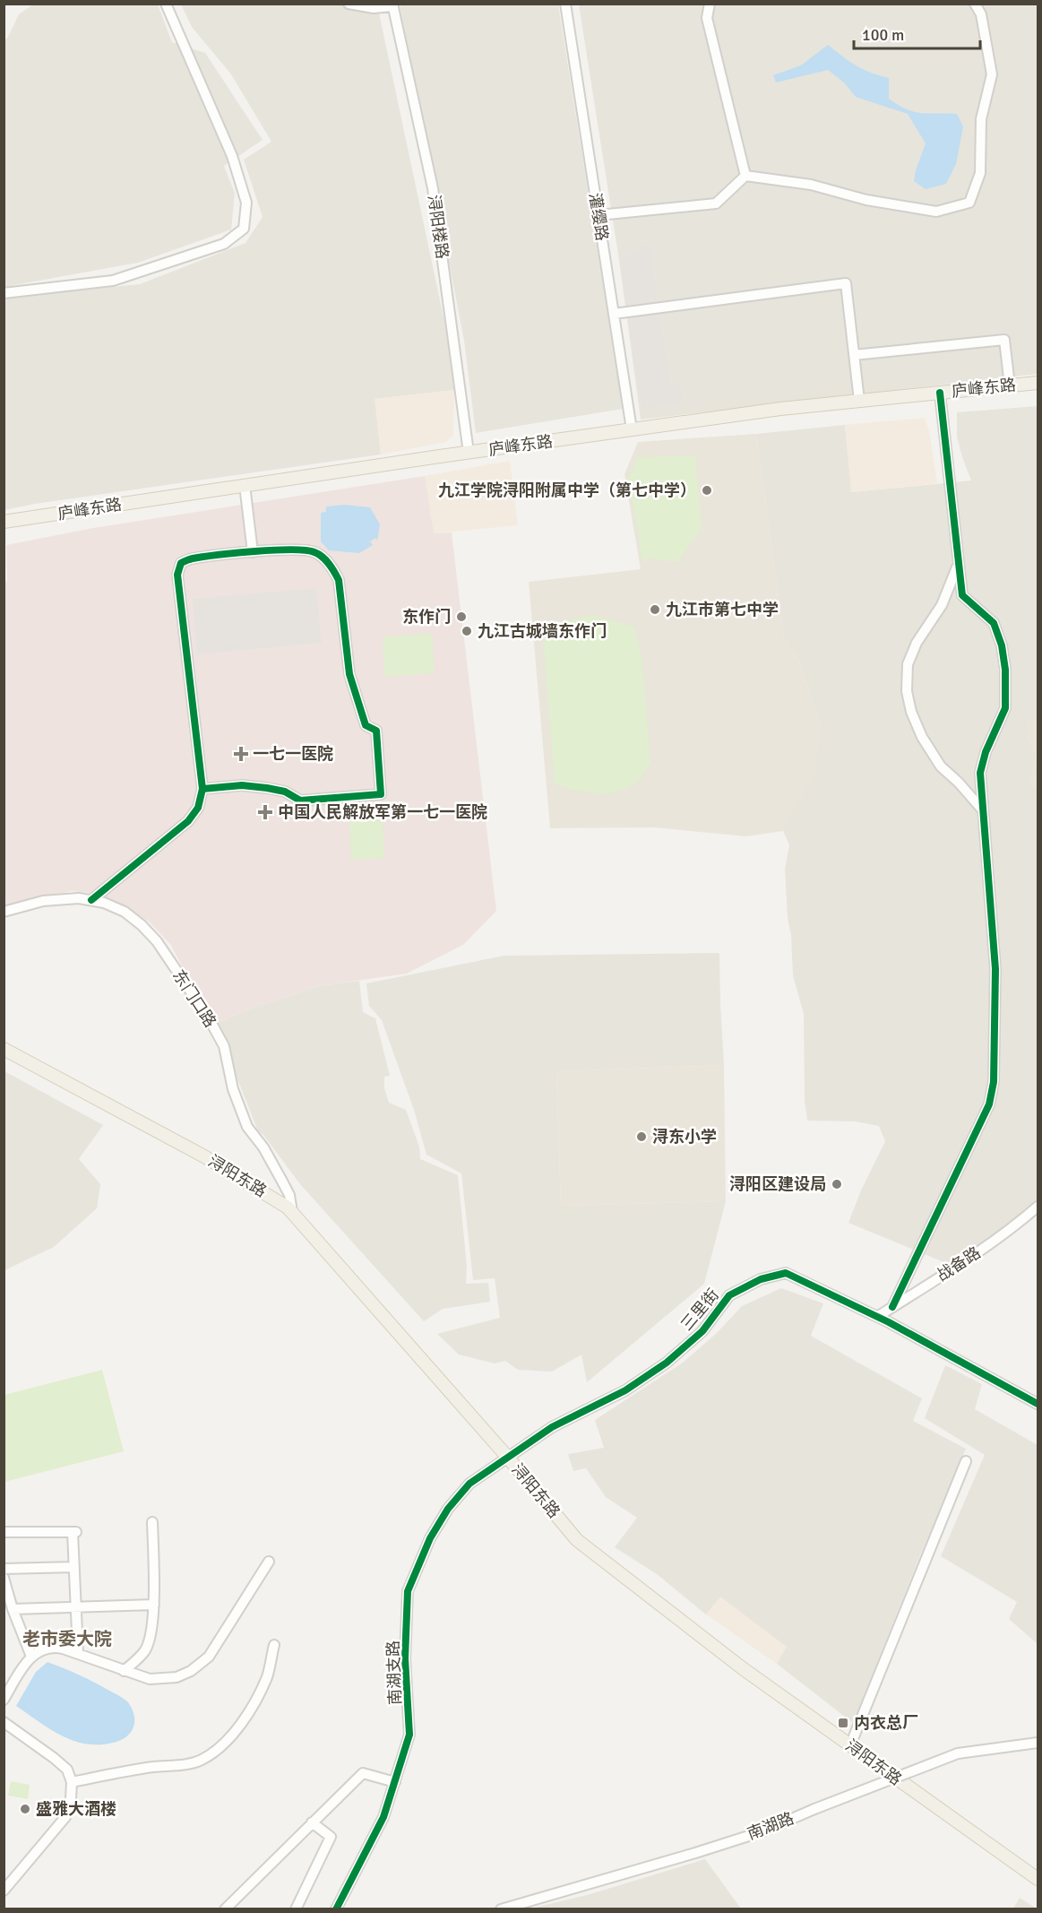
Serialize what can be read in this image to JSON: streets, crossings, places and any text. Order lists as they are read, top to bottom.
{
  "streets": {
    "main road": ["庐峰东路", "浔阳东路"],
    "street": [
      "灌缨路",
      "浔阳楼路",
      "东门口路",
      "战备路",
      "三里街",
      "南湖支路",
      "南湖路"
    ]
  },
  "crossings": [
    ["灌缨路", "庐峰东路"],
    ["浔阳楼路", "庐峰东路"],
    ["东门口路", "浔阳东路"],
    ["浔阳东路", "三里街"],
    ["浔阳东路", "南湖支路"],
    ["战备路", "三里街"],
    ["三里街", "南湖支路"]
  ],
  "districts": ["老市委大院"],
  "places": {
    "other": [
      "九江学院浔阳附属中学（第七中学）",
      "九江市第七中学",
      "东作门",
      "九江古城墙东作门",
      "浔东小学",
      "浔阳区建设局",
      "盛雅大酒楼"
    ],
    "health": ["一七一医院", "中国人民解放军第一七一医院"],
    "transit": ["内衣总厂"]
  },
  "scale_bar": "100 m"
}
